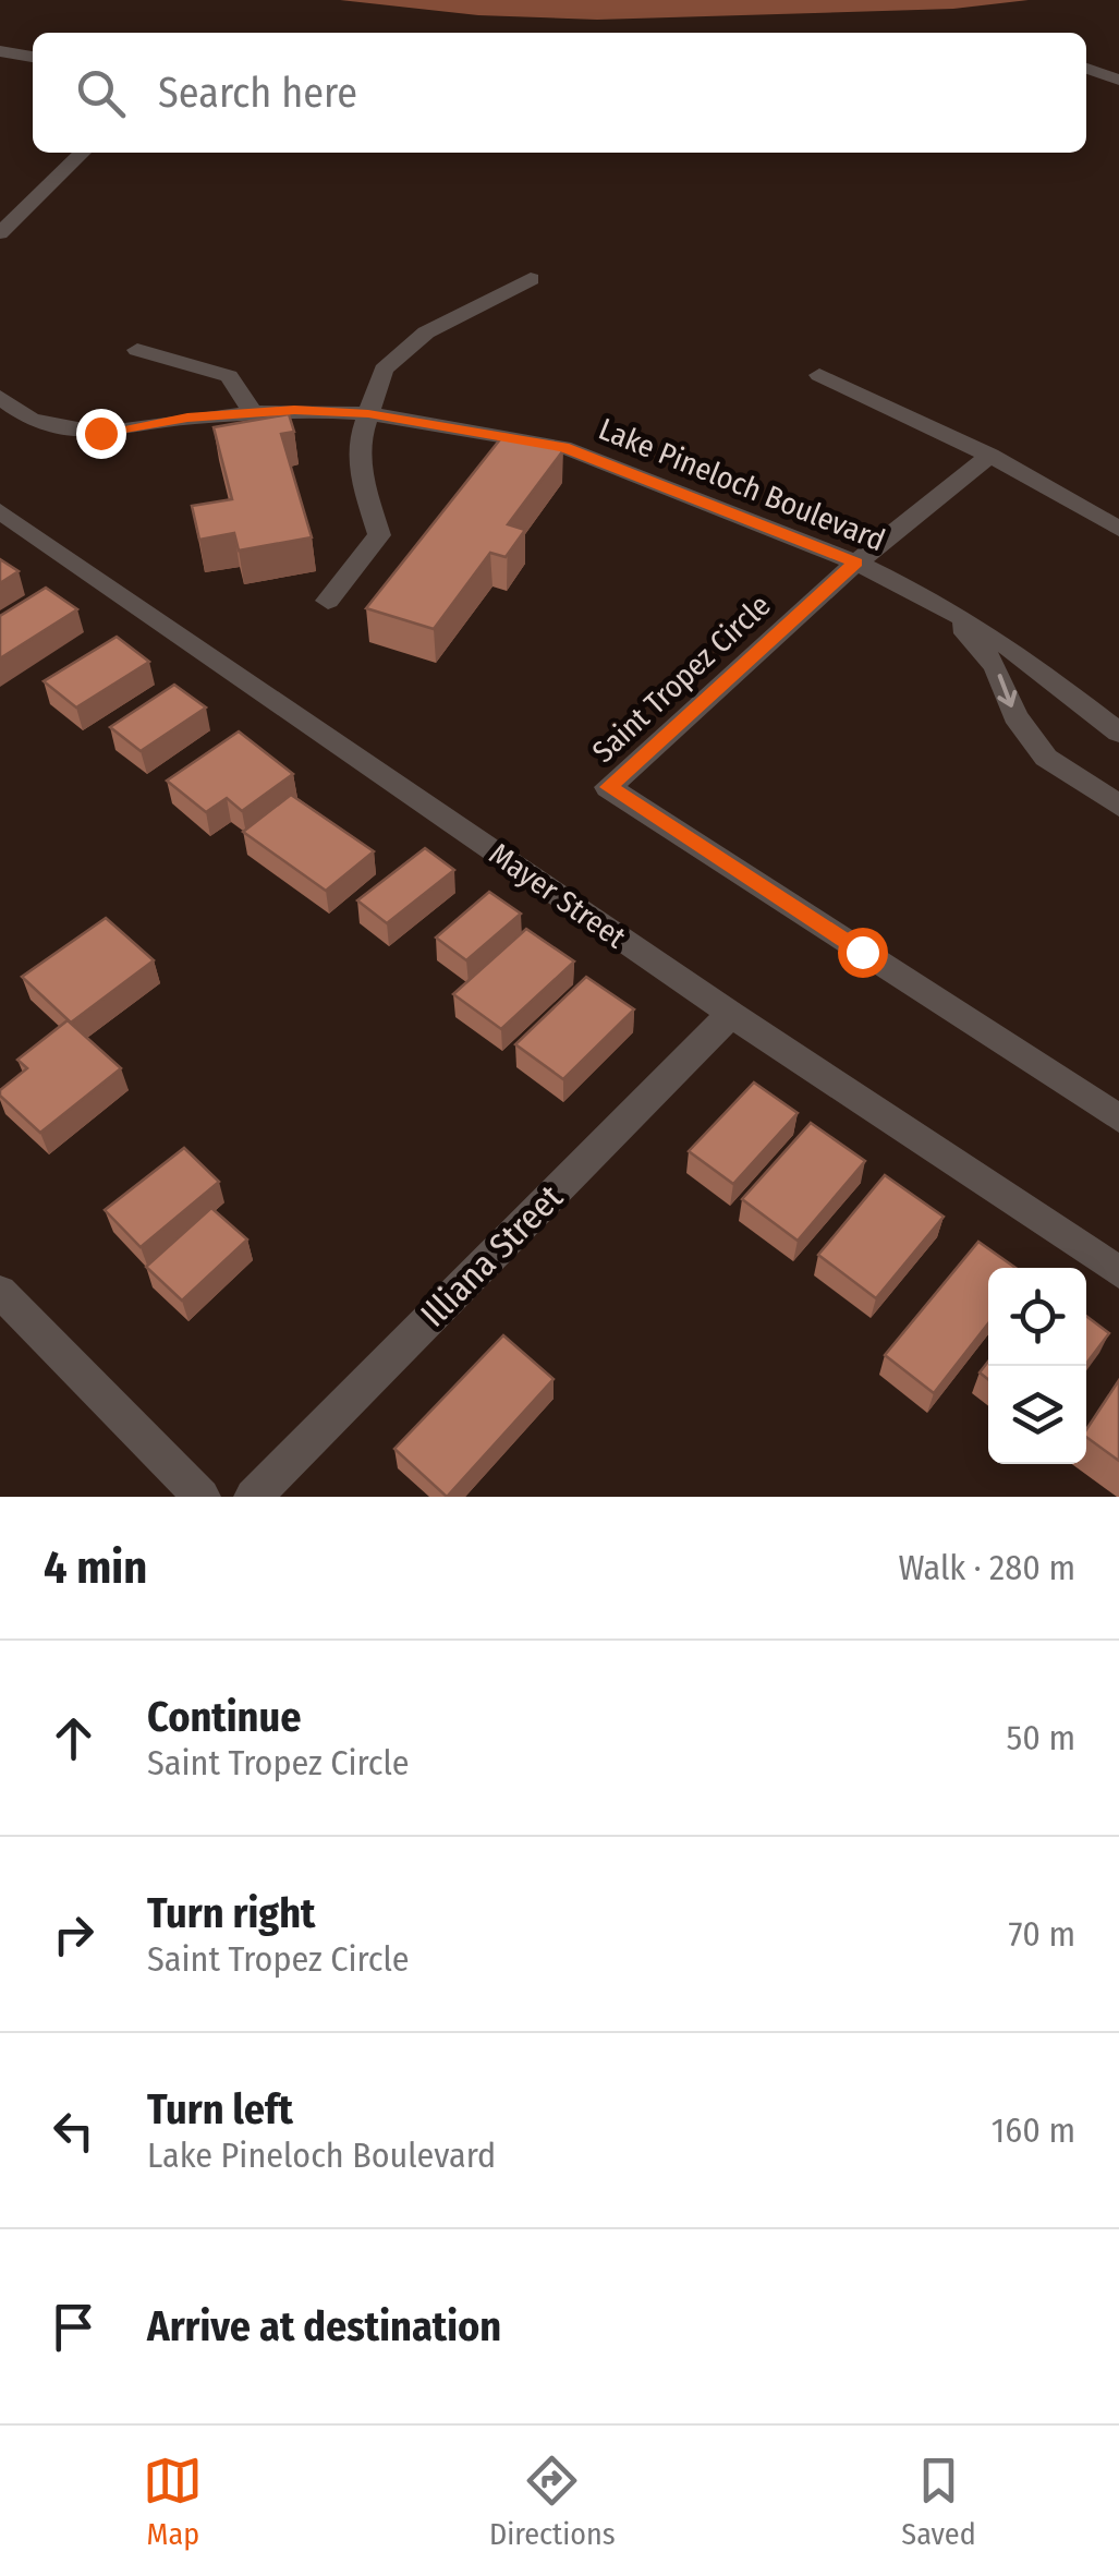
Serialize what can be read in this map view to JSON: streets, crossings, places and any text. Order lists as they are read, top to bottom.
{
  "streets": {
    "street": [
      "Lake Pineloch Boulevard",
      "Saint Tropez Circle",
      "Mayer Street",
      "Illiana Street"
    ]
  },
  "crossings": [
    ["Lake Pineloch Boulevard", "Saint Tropez Circle"],
    ["Mayer Street", "Illiana Street"]
  ],
  "page": {
    "search": "Search here",
    "heading": ["4 min", "Walk · 280 m"],
    "list": [
      ["Continue", "Saint Tropez Circle", "50 m"],
      ["Turn right", "Saint Tropez Circle", "70 m"],
      ["Turn left", "Lake Pineloch Boulevard", "160 m"],
      "Arrive at destination"
    ],
    "nav": ["Map", "Directions", "Saved"]
  }
}
